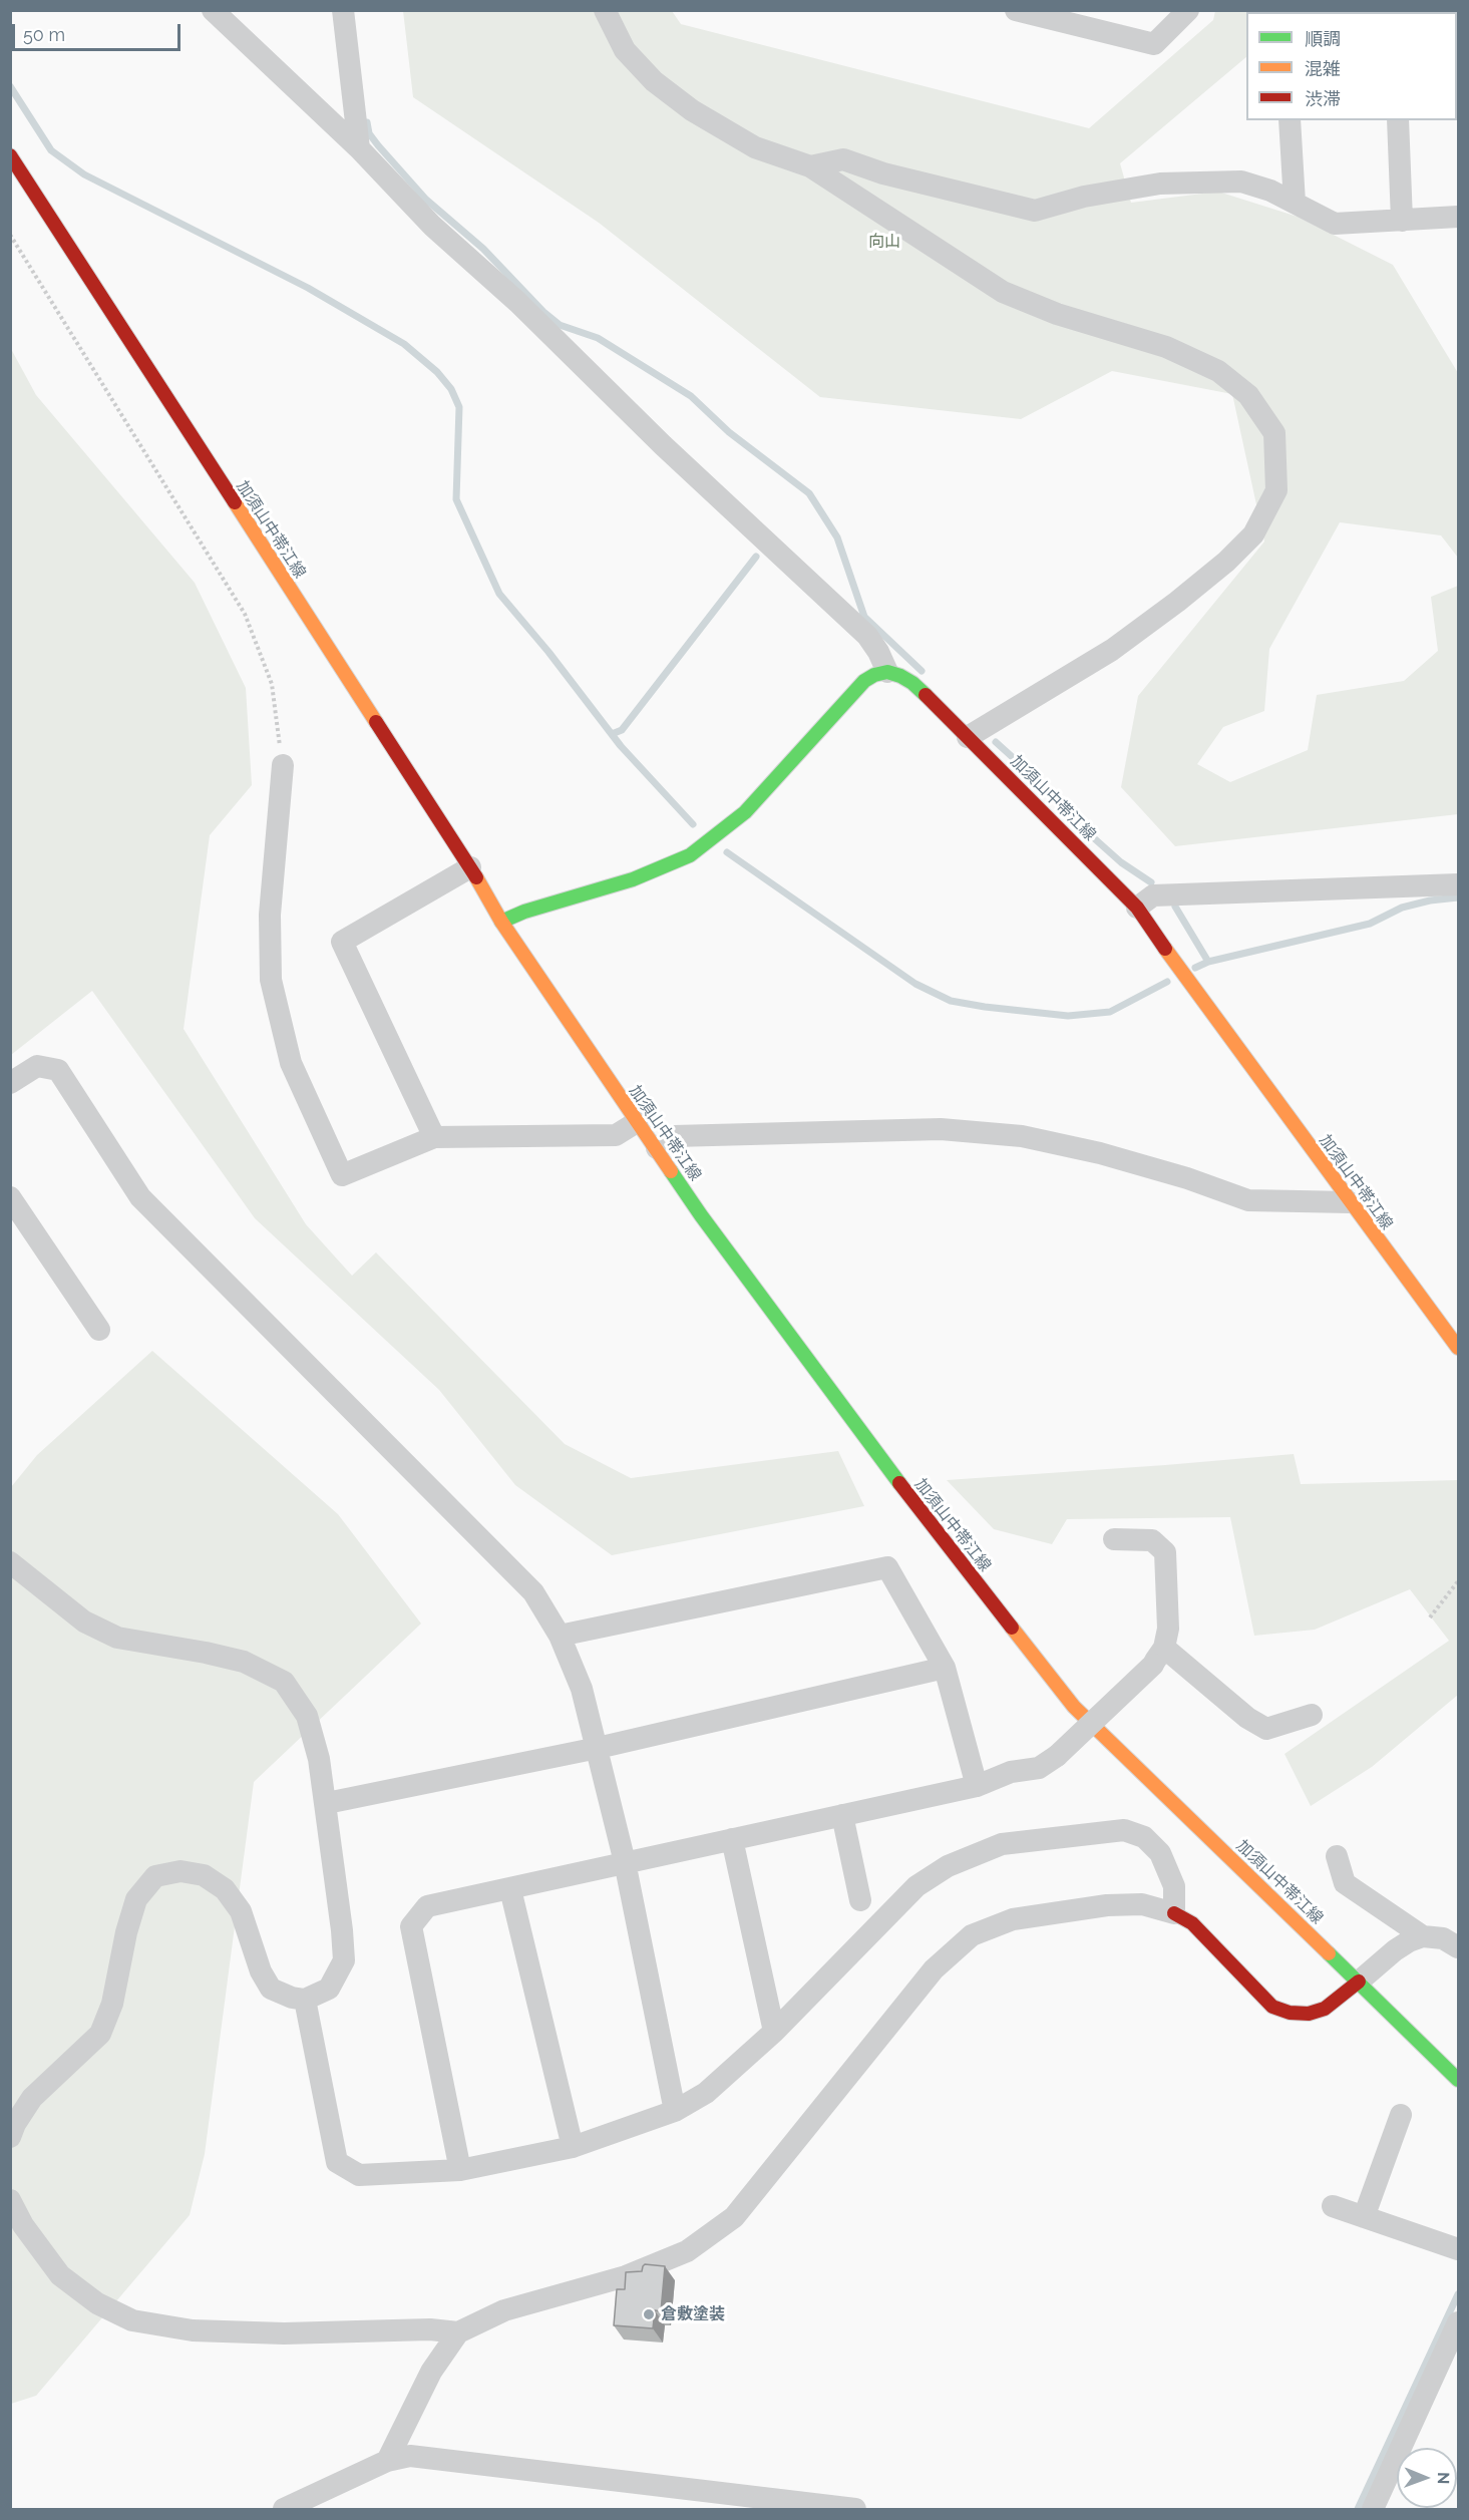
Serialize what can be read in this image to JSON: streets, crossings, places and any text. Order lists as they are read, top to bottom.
{
  "streets": {
    "main road": ["加須山中帯江線"]
  },
  "parks": ["向山"],
  "places": ["倉敷塗装"],
  "legend": ["順調", "混雑", "渋滞"],
  "scale_bar": "50 m",
  "north": "right"
}
